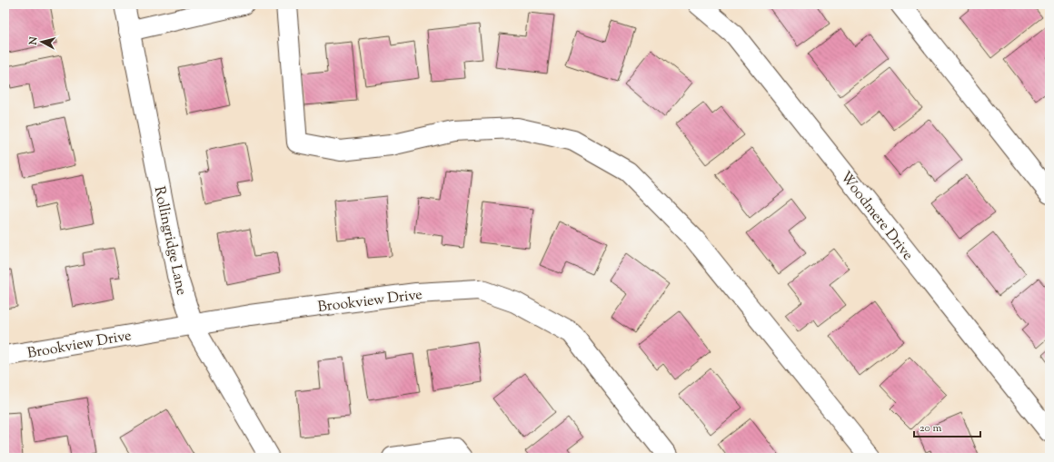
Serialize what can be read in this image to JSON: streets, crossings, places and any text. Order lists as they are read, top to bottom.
{
  "streets": {
    "street": ["Woodmere Drive", "Rollingridge Lane", "Brookview Drive"]
  },
  "crossings": [
    ["Rollingridge Lane", "Brookview Drive"]
  ],
  "scale_bar": "20 m",
  "north": "left"
}
